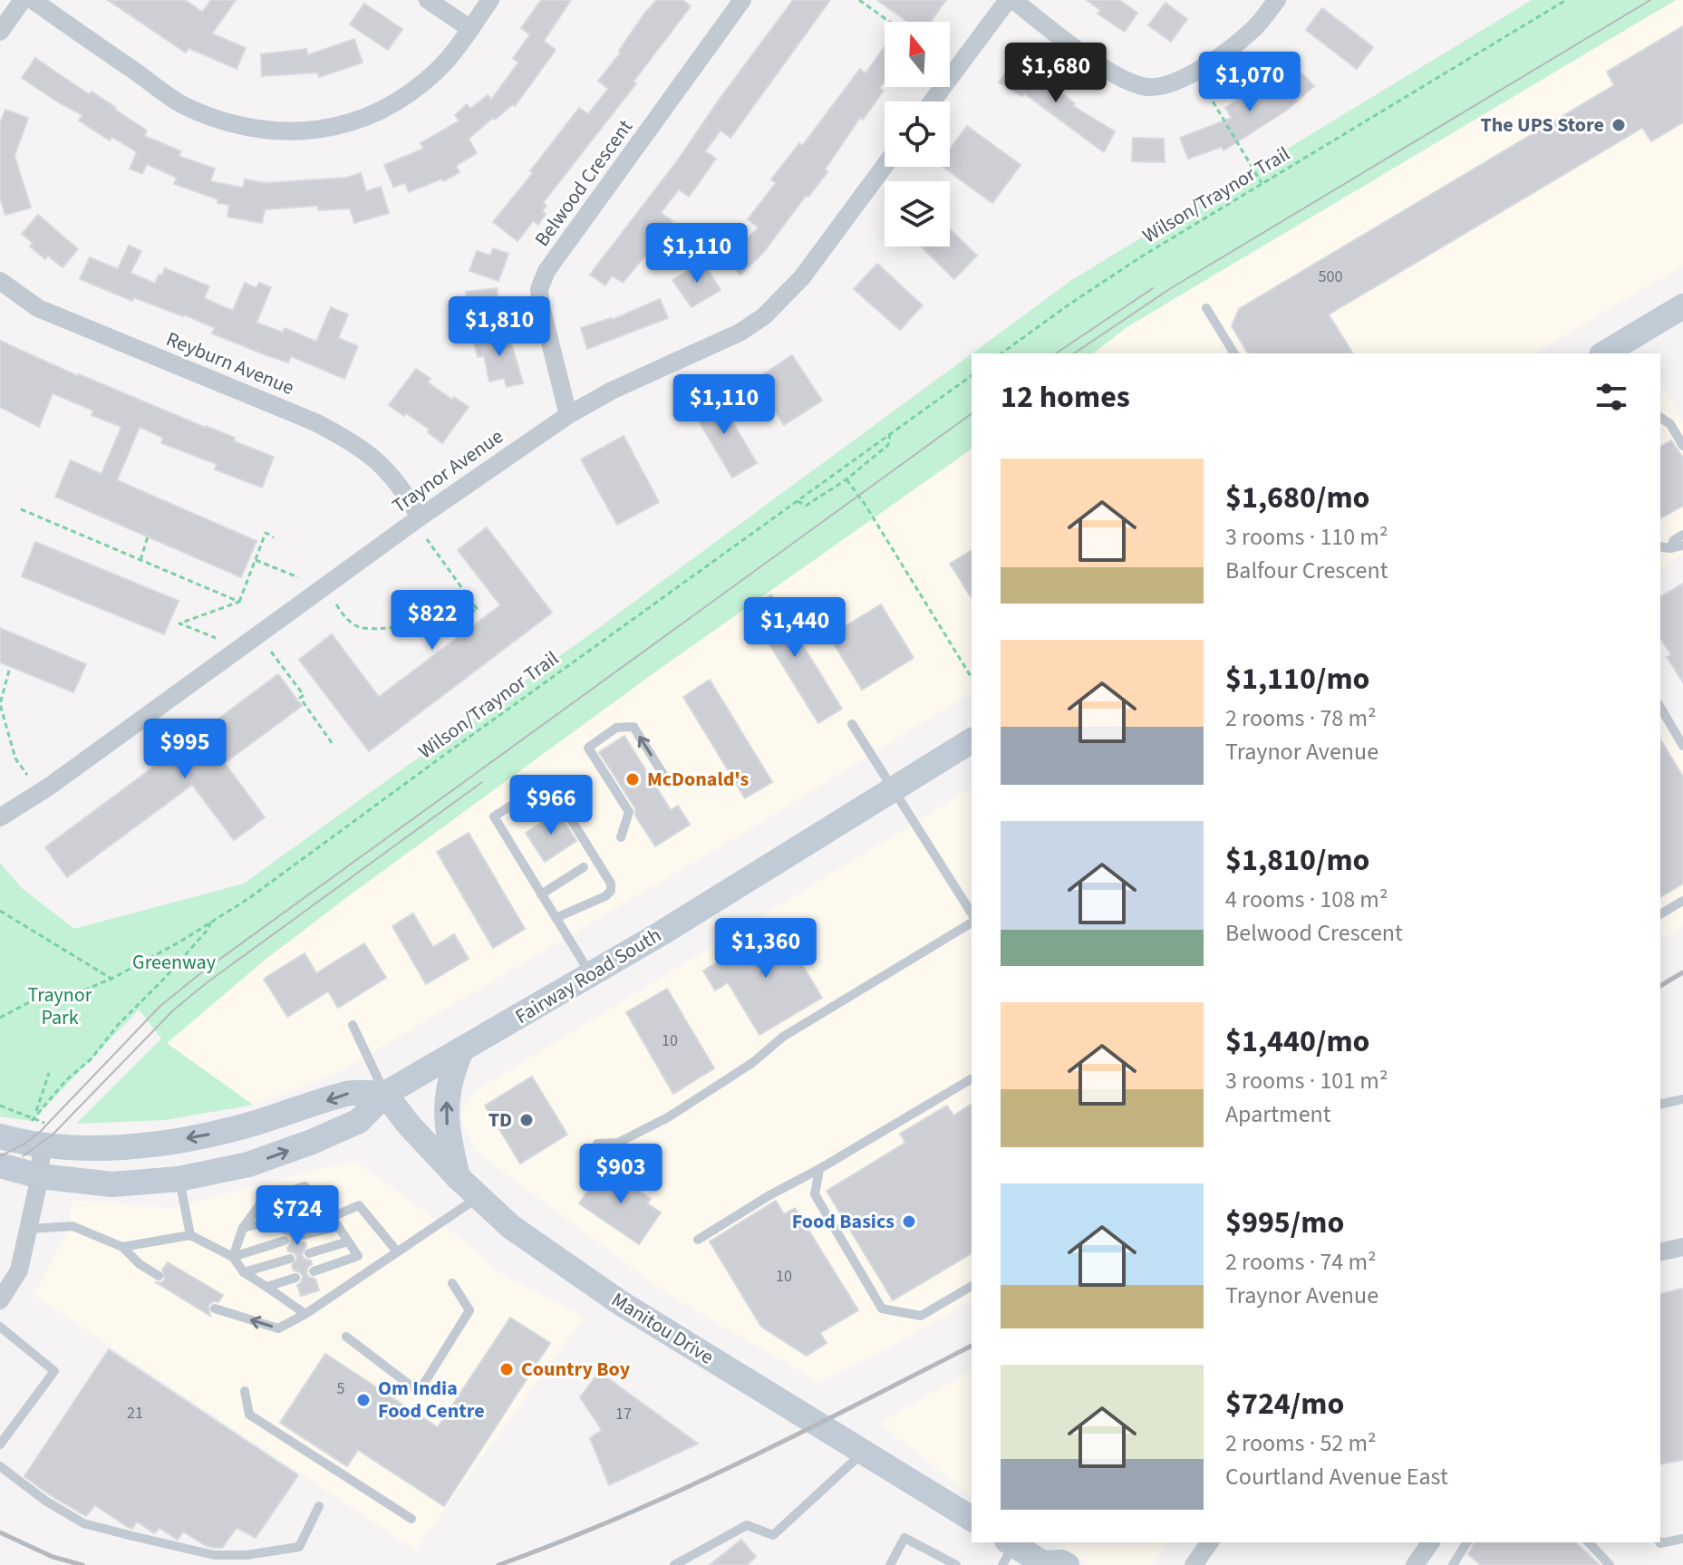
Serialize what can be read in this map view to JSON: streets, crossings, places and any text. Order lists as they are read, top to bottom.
{
  "streets": {
    "main road": ["Fairway Road South", "Manitou Drive"],
    "street": ["Belwood Crescent", "Reyburn Avenue", "Traynor Avenue"],
    "path": ["Wilson/Traynor Trail"]
  },
  "crossings": [
    ["Belwood Crescent", "Traynor Avenue"],
    ["Reyburn Avenue", "Traynor Avenue"],
    ["Fairway Road South", "Manitou Drive"]
  ],
  "parks": ["Greenway", "Traynor Park"],
  "places": [
    "The UPS Store",
    "McDonald's",
    "TD",
    "Food Basics",
    "Country Boy",
    "Om India Food Centre"
  ],
  "house_numbers": [
    "500",
    "10",
    "10",
    "5",
    "21",
    "17"
  ],
  "north": "top",
  "page": {
    "price": [
      "$1,680",
      "$1,070",
      "$1,110",
      "$1,810",
      "$1,110",
      "$822",
      "$1,440",
      "$995",
      "$966",
      "$1,360",
      "$903",
      "$724"
    ],
    "heading": "12 homes",
    "list": [
      {
        "name": "$1,680/mo",
        "note": "3 rooms · 110 m² · Balfour Crescent"
      },
      {
        "name": "$1,110/mo",
        "note": "2 rooms · 78 m² · Traynor Avenue"
      },
      {
        "name": "$1,810/mo",
        "note": "4 rooms · 108 m² · Belwood Crescent"
      },
      {
        "name": "$1,440/mo",
        "note": "3 rooms · 101 m² · Apartment"
      },
      {
        "name": "$995/mo",
        "note": "2 rooms · 74 m² · Traynor Avenue"
      },
      {
        "name": "$724/mo",
        "note": "2 rooms · 52 m² · Courtland Avenue East"
      }
    ]
  }
}
